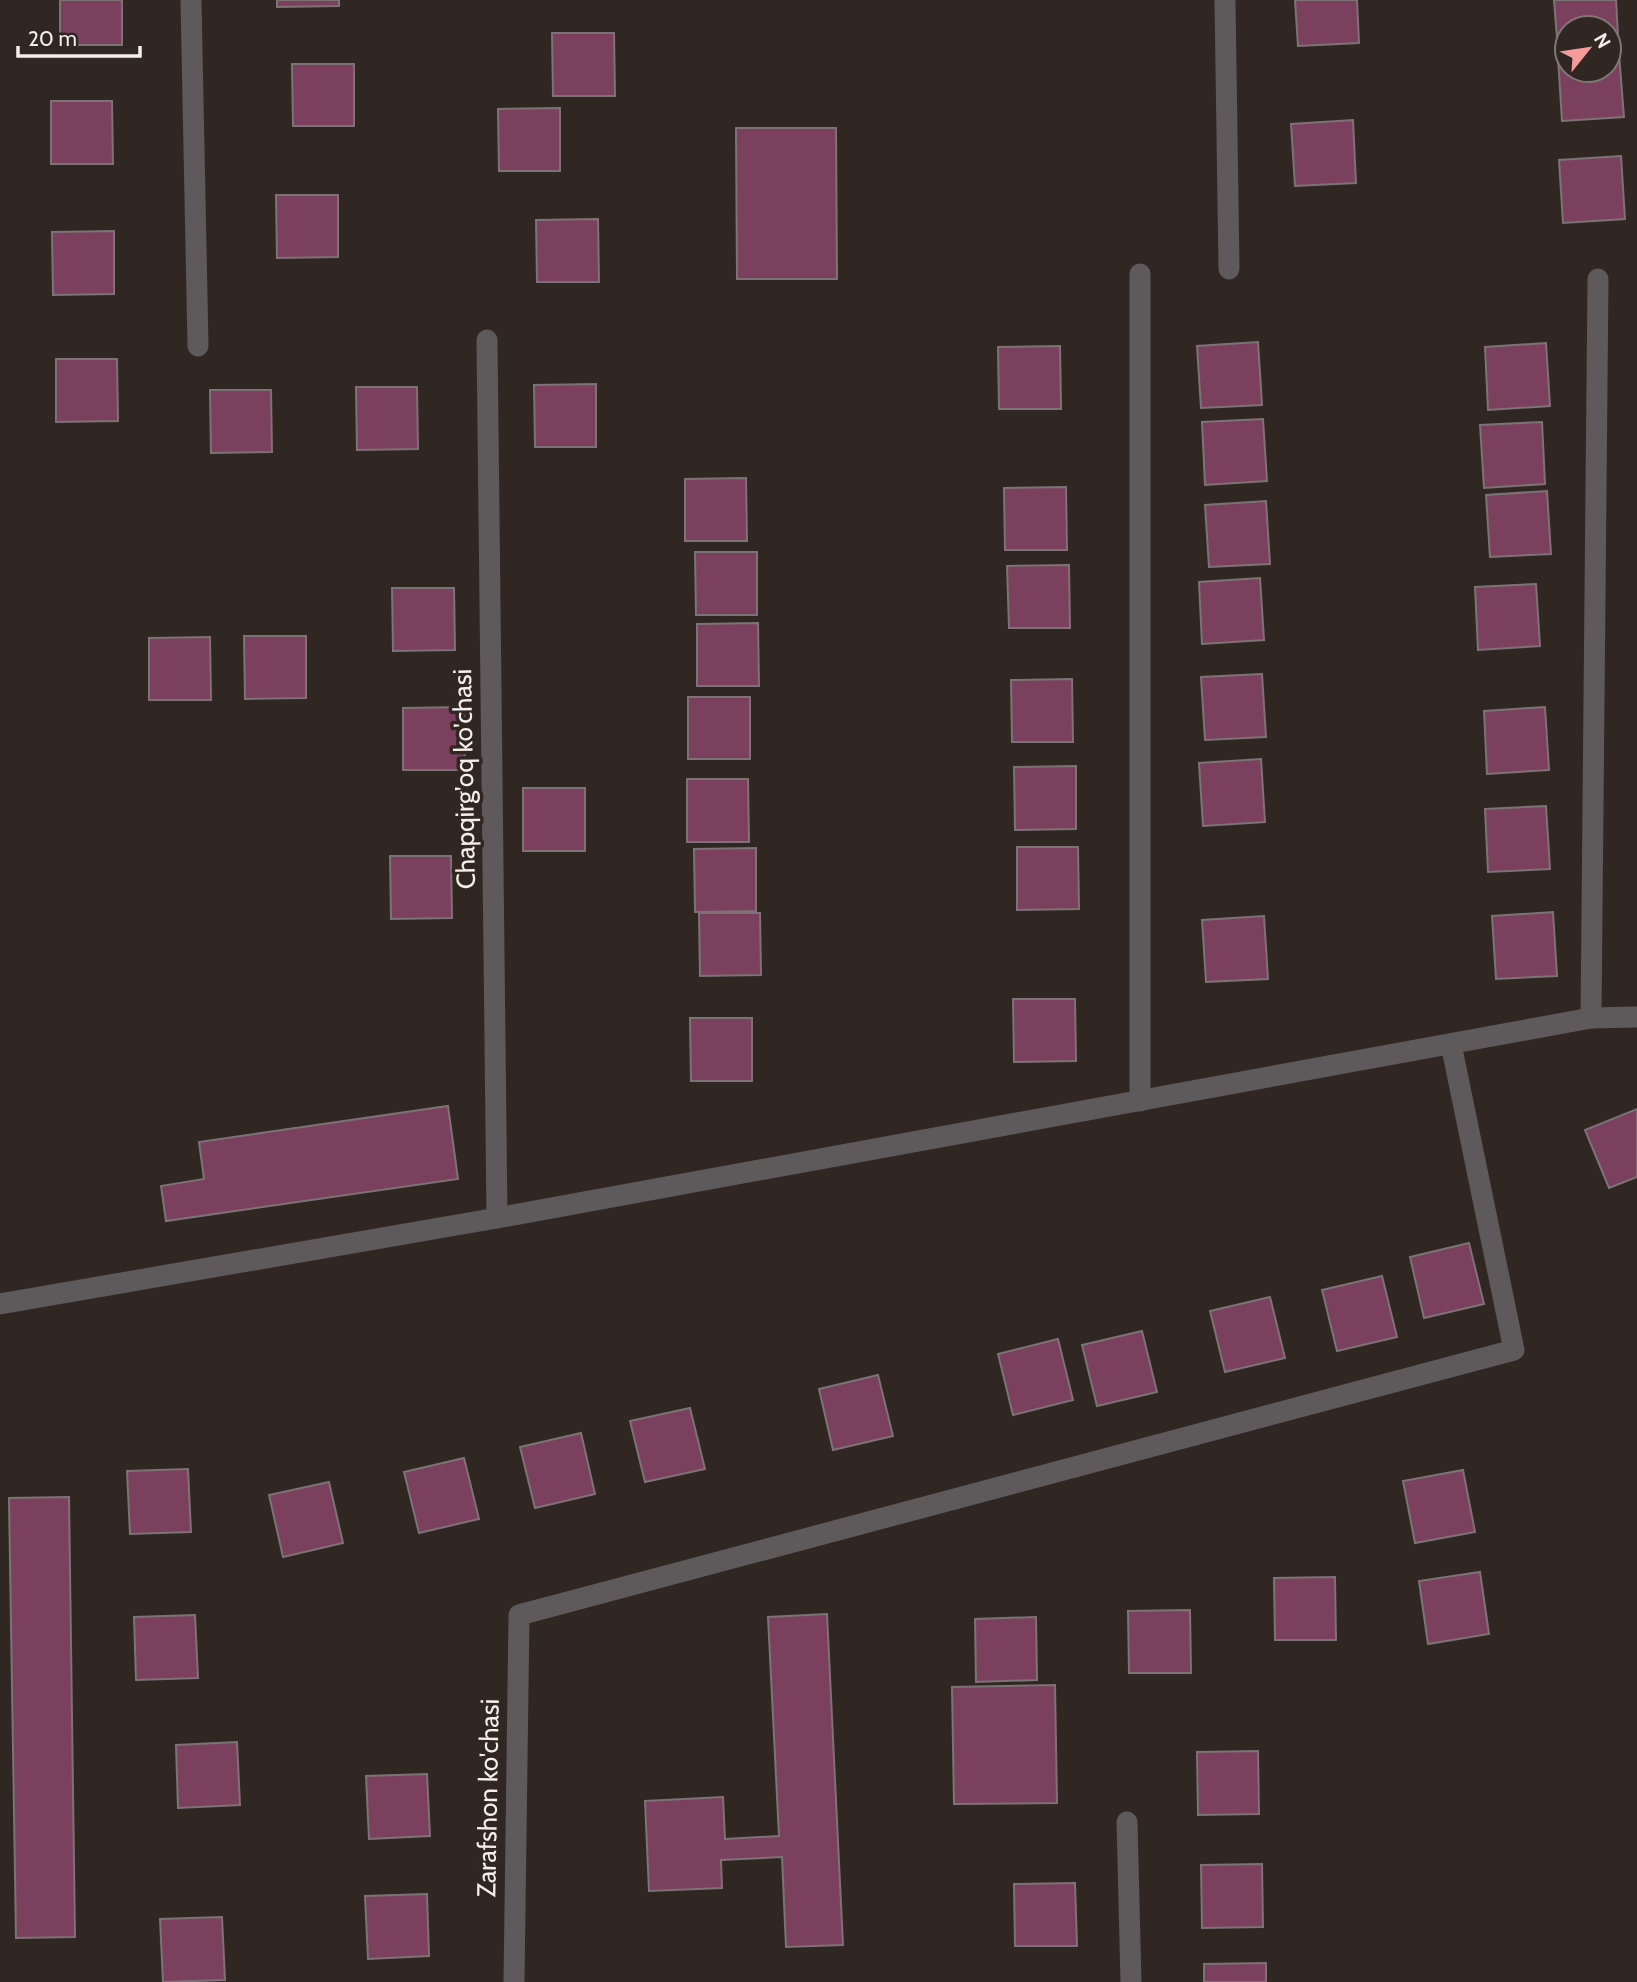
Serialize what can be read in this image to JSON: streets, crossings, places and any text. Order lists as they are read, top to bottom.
{
  "streets": {
    "street": ["Chapqirg'oq ko'chasi", "Zarafshon ko'chasi"]
  },
  "scale_bar": "20 m",
  "north": "top right"
}
